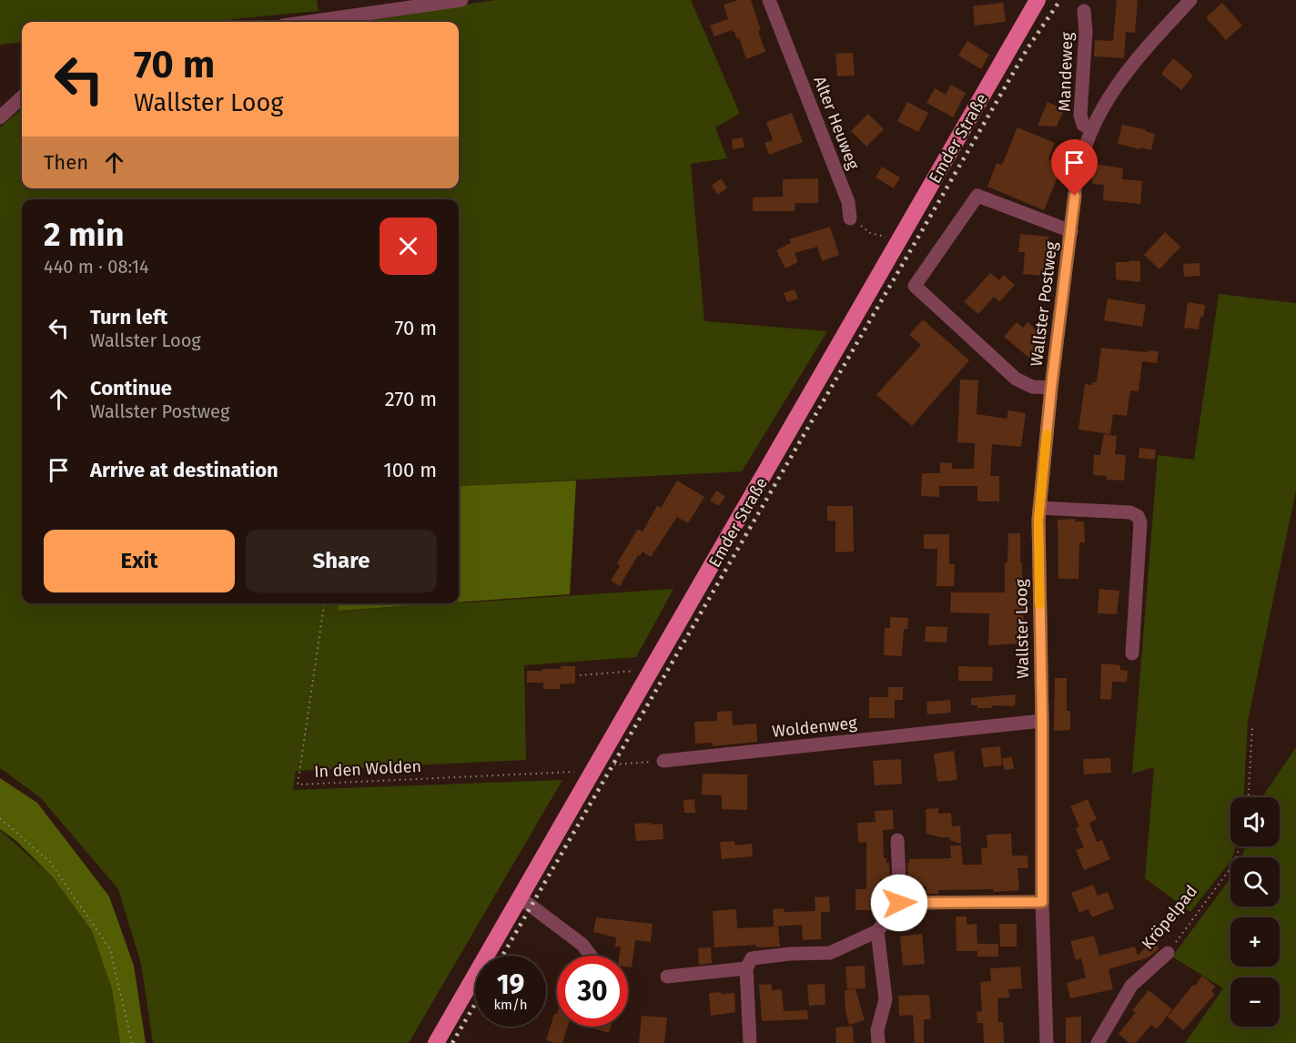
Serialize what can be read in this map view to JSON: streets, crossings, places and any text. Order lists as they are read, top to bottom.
{
  "streets": {
    "main road": ["Emder Straße"],
    "street": [
      "Mandeweg",
      "Alter Heuweg",
      "Wallster Postweg",
      "Wallster Loog",
      "Woldenweg",
      "Kröpelpad"
    ],
    "path": ["In den Wolden"]
  },
  "crossings": [
    ["Mandeweg", "Wallster Postweg"],
    ["Emder Straße", "In den Wolden"],
    ["Wallster Postweg", "Wallster Loog"],
    ["Wallster Loog", "Woldenweg"]
  ],
  "page": {
    "turn": ["70 m", "Wallster Loog"],
    "then": "Then",
    "heading": ["2 min", "440 m · 08:14"],
    "list": [
      {
        "name": "Turn left",
        "note": "Wallster Loog",
        "value": "70 m"
      },
      {
        "name": "Continue",
        "note": "Wallster Postweg",
        "value": "270 m"
      },
      {
        "name": "Arrive at destination",
        "value": "100 m"
      }
    ],
    "buttons": ["Exit", "Share"],
    "map_buttons": ["+", "−"],
    "speed": "19 km/h",
    "limit": "30"
  }
}
